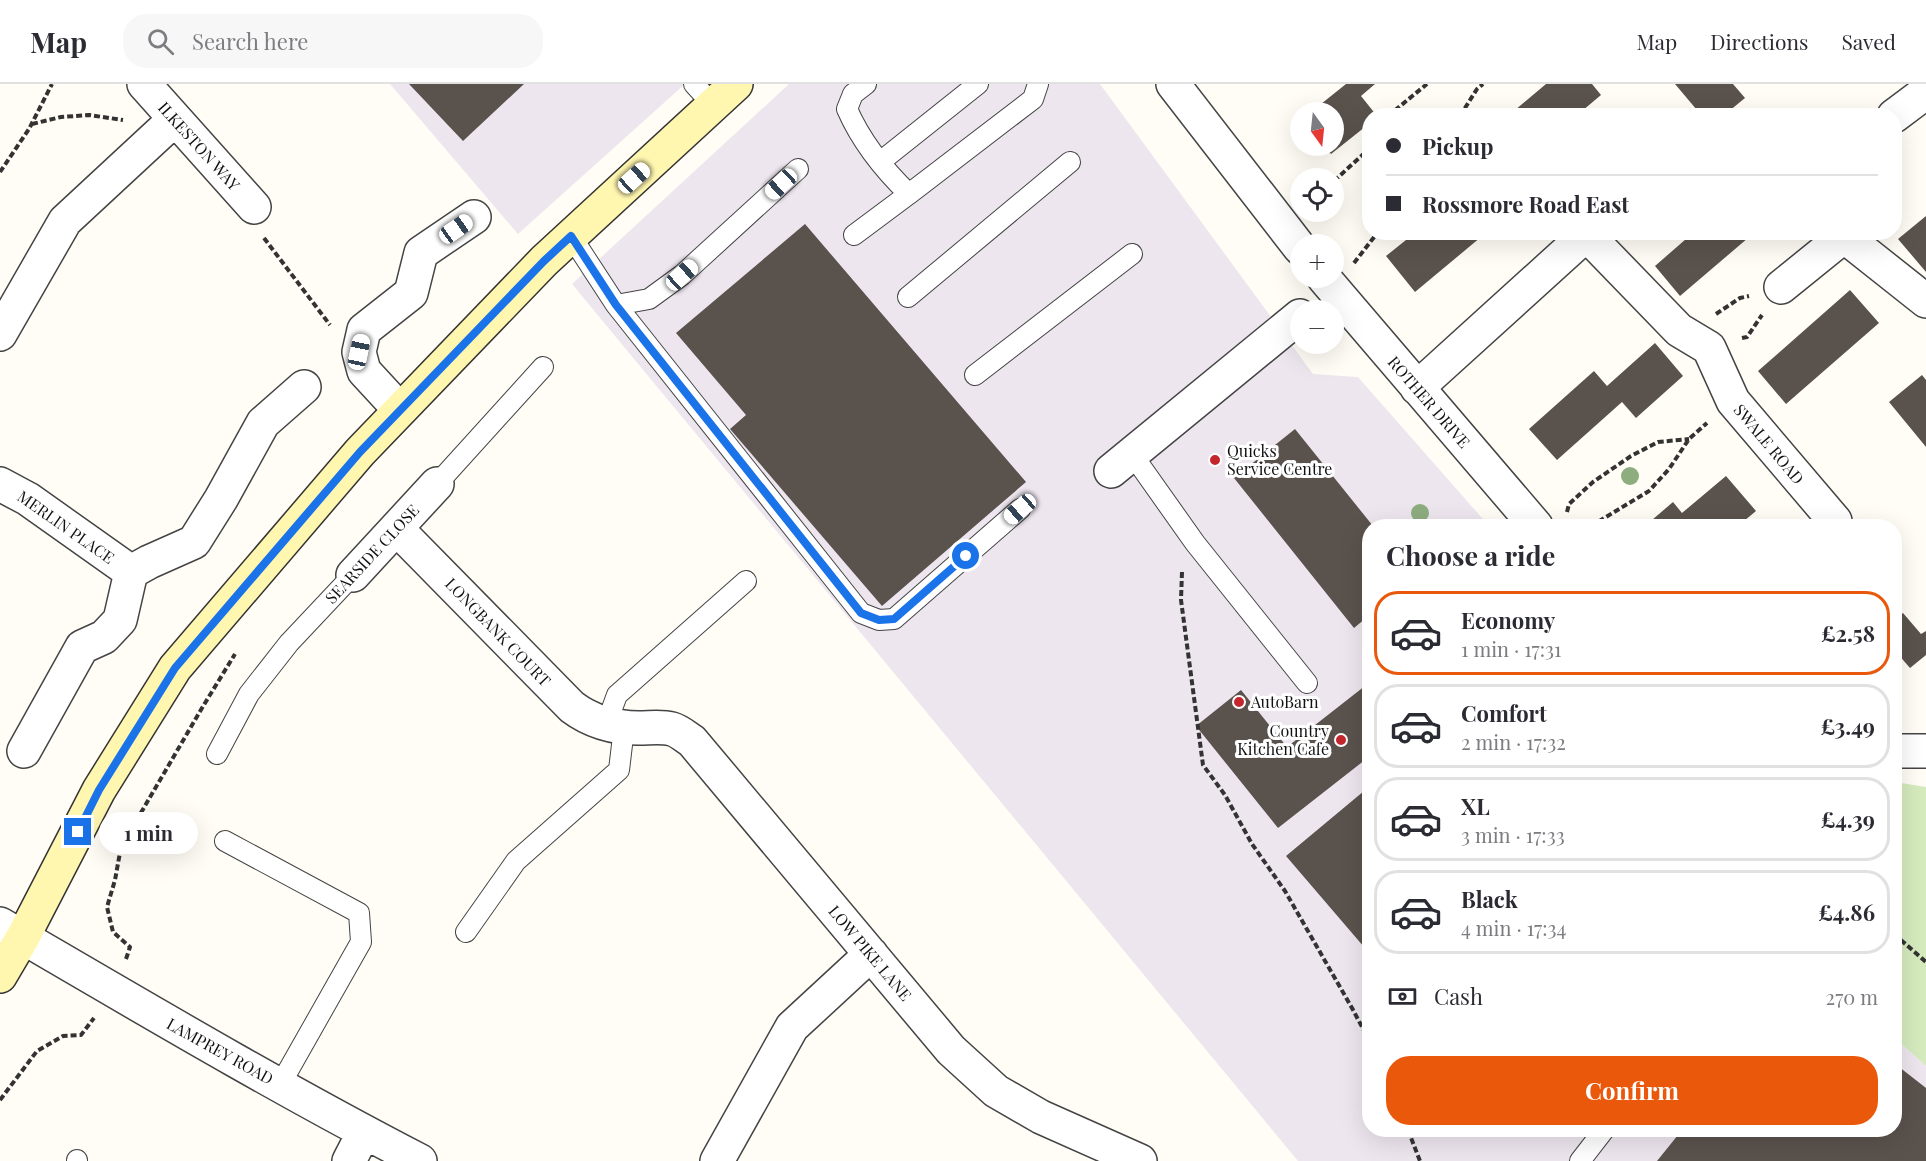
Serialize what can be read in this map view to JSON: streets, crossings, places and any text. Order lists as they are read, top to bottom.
{
  "streets": {
    "street": [
      "ILKESTON WAY",
      "ROTHER DRIVE",
      "SWALE ROAD",
      "MERLIN PLACE",
      "SEARSIDE CLOSE",
      "LONGBANK COURT",
      "LOW PIKE LANE",
      "LAMPREY ROAD"
    ]
  },
  "crossings": [
    ["SEARSIDE CLOSE", "LONGBANK COURT"],
    ["LONGBANK COURT", "LOW PIKE LANE"]
  ],
  "places": ["Quicks Service Centre", "AutoBarn", "Country Kitchen Cafe"],
  "north": "bottom",
  "page": {
    "header": "Map",
    "search": "Search here",
    "nav": ["Map", "Directions", "Saved"],
    "map_buttons": ["+", "−"],
    "banner": ["Pickup", "Rossmore Road East"],
    "heading": "Choose a ride",
    "list": [
      {
        "name": "Economy",
        "note": "1 min · 17:31",
        "value": "£2.58"
      },
      {
        "name": "Comfort",
        "note": "2 min · 17:32",
        "value": "£3.49"
      },
      {
        "name": "XL",
        "note": "3 min · 17:33",
        "value": "£4.39"
      },
      {
        "name": "Black",
        "note": "4 min · 17:34",
        "value": "£4.86"
      }
    ],
    "bubble": "1 min",
    "pay": ["Cash", "270 m"],
    "buttons": "Confirm"
  }
}
